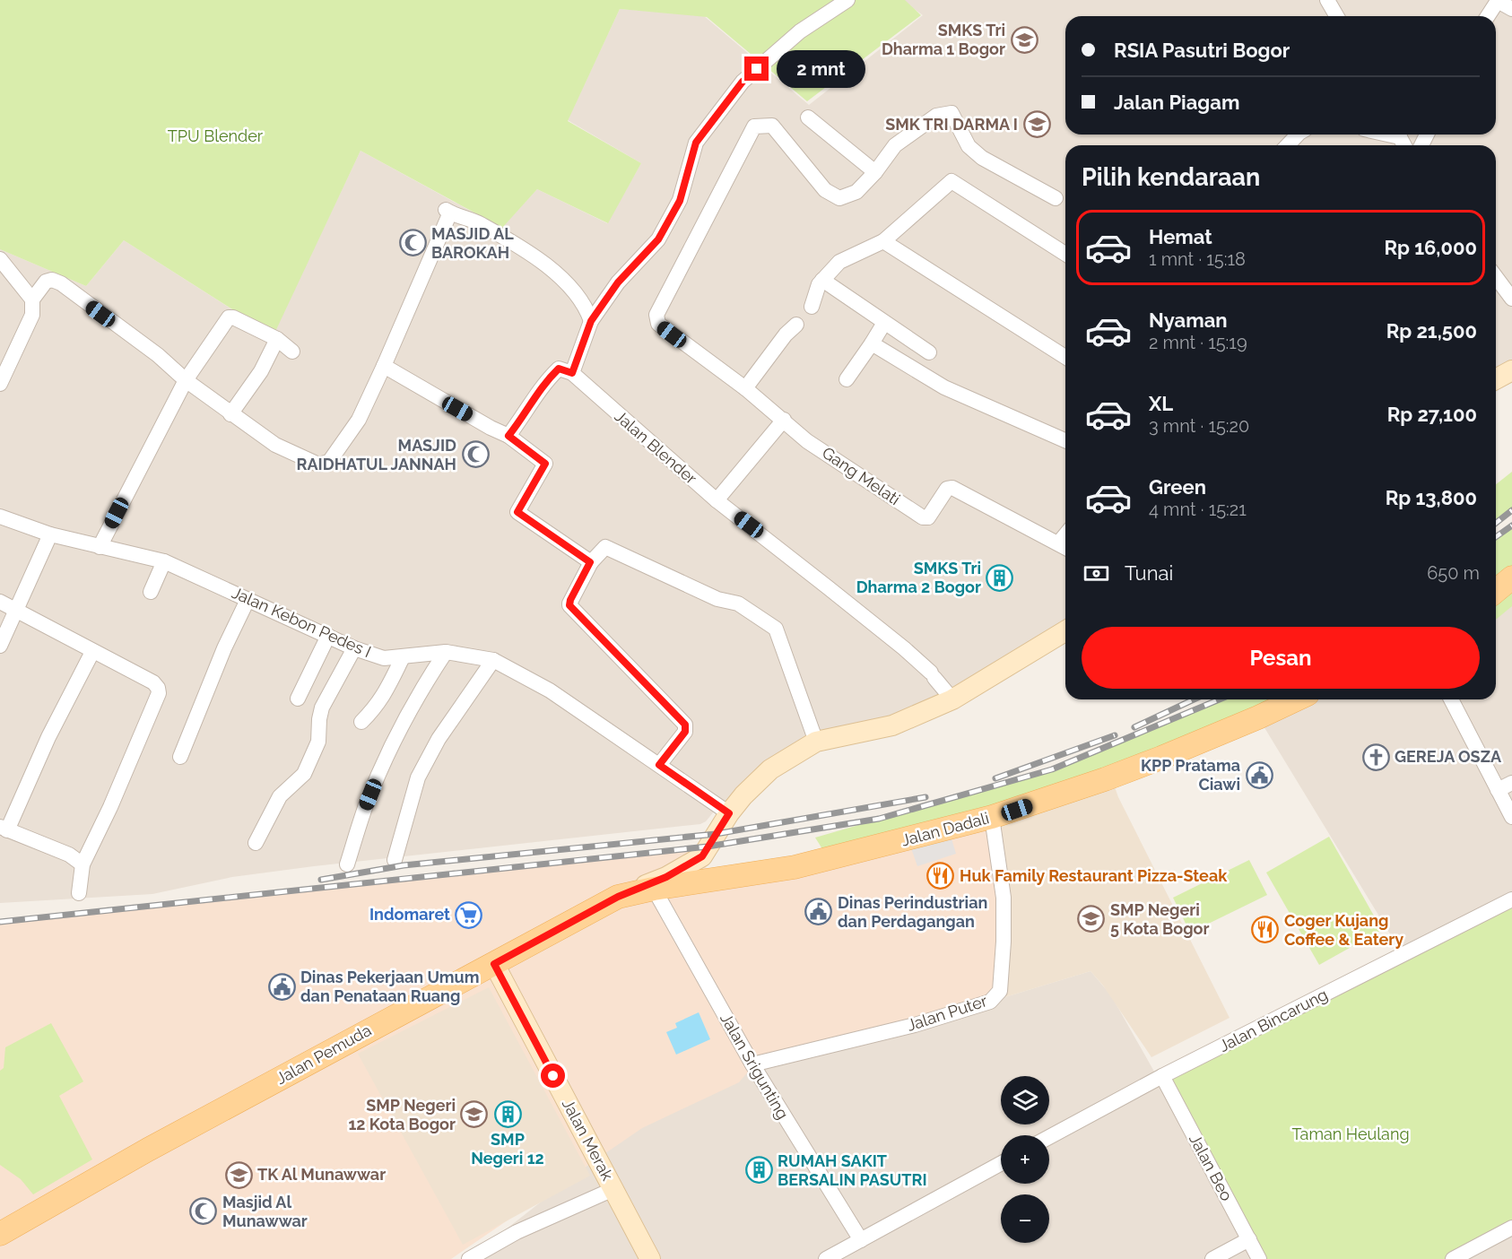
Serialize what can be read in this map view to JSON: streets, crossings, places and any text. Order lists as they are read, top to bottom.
{
  "streets": {
    "main road": ["Jalan Dadali", "Jalan Pemuda", "Jalan Merak"],
    "street": [
      "Jalan Blender",
      "Gang Melati",
      "Jalan Kebon Pedes I",
      "Jalan Puter",
      "Jalan Bincarung",
      "Jalan Srigunting",
      "Jalan Beo"
    ]
  },
  "crossings": [
    ["Jalan Dadali", "Jalan Puter"],
    ["Jalan Dadali", "Jalan Pemuda"],
    ["Jalan Dadali", "Jalan Srigunting"],
    ["Jalan Puter", "Jalan Srigunting"],
    ["Jalan Bincarung", "Jalan Beo"],
    ["Jalan Pemuda", "Jalan Srigunting"],
    ["Jalan Pemuda", "Jalan Merak"]
  ],
  "parks": ["TPU Blender", "Taman Heulang"],
  "places": {
    "school or university": [
      "SMKS Tri Dharma 1 Bogor",
      "SMK TRI DARMA I",
      "SMP Negeri 5 Kota Bogor",
      "SMP Negeri 12 Kota Bogor",
      "TK Al Munawwar"
    ],
    "mosque": ["MASJID AL BAROKAH", "MASJID RAIDHATUL JANNAH", "Masjid Al Munawwar"],
    "building": ["SMKS Tri Dharma 2 Bogor", "SMP Negeri 12", "RUMAH SAKIT BERSALIN PASUTRI"],
    "church": ["GEREJA OSZA"],
    "public building": ["KPP Pratama Ciawi", "Dinas Perindustrian dan Perdagangan", "Dinas Pekerjaan Umum dan Penataan Ruang"],
    "restaurant": ["Huk Family Restaurant Pizza-Steak", "Coger Kujang Coffee & Eatery"],
    "supermarket": ["Indomaret"]
  },
  "page": {
    "banner": ["RSIA Pasutri Bogor", "Jalan Piagam"],
    "bubble": "2 mnt",
    "heading": "Pilih kendaraan",
    "list": [
      {
        "name": "Hemat",
        "note": "1 mnt · 15:18",
        "value": "Rp 16,000"
      },
      {
        "name": "Nyaman",
        "note": "2 mnt · 15:19",
        "value": "Rp 21,500"
      },
      {
        "name": "XL",
        "note": "3 mnt · 15:20",
        "value": "Rp 27,100"
      },
      {
        "name": "Green",
        "note": "4 mnt · 15:21",
        "value": "Rp 13,800"
      }
    ],
    "pay": ["Tunai", "650 m"],
    "buttons": "Pesan",
    "map_buttons": ["+", "−"]
  }
}
